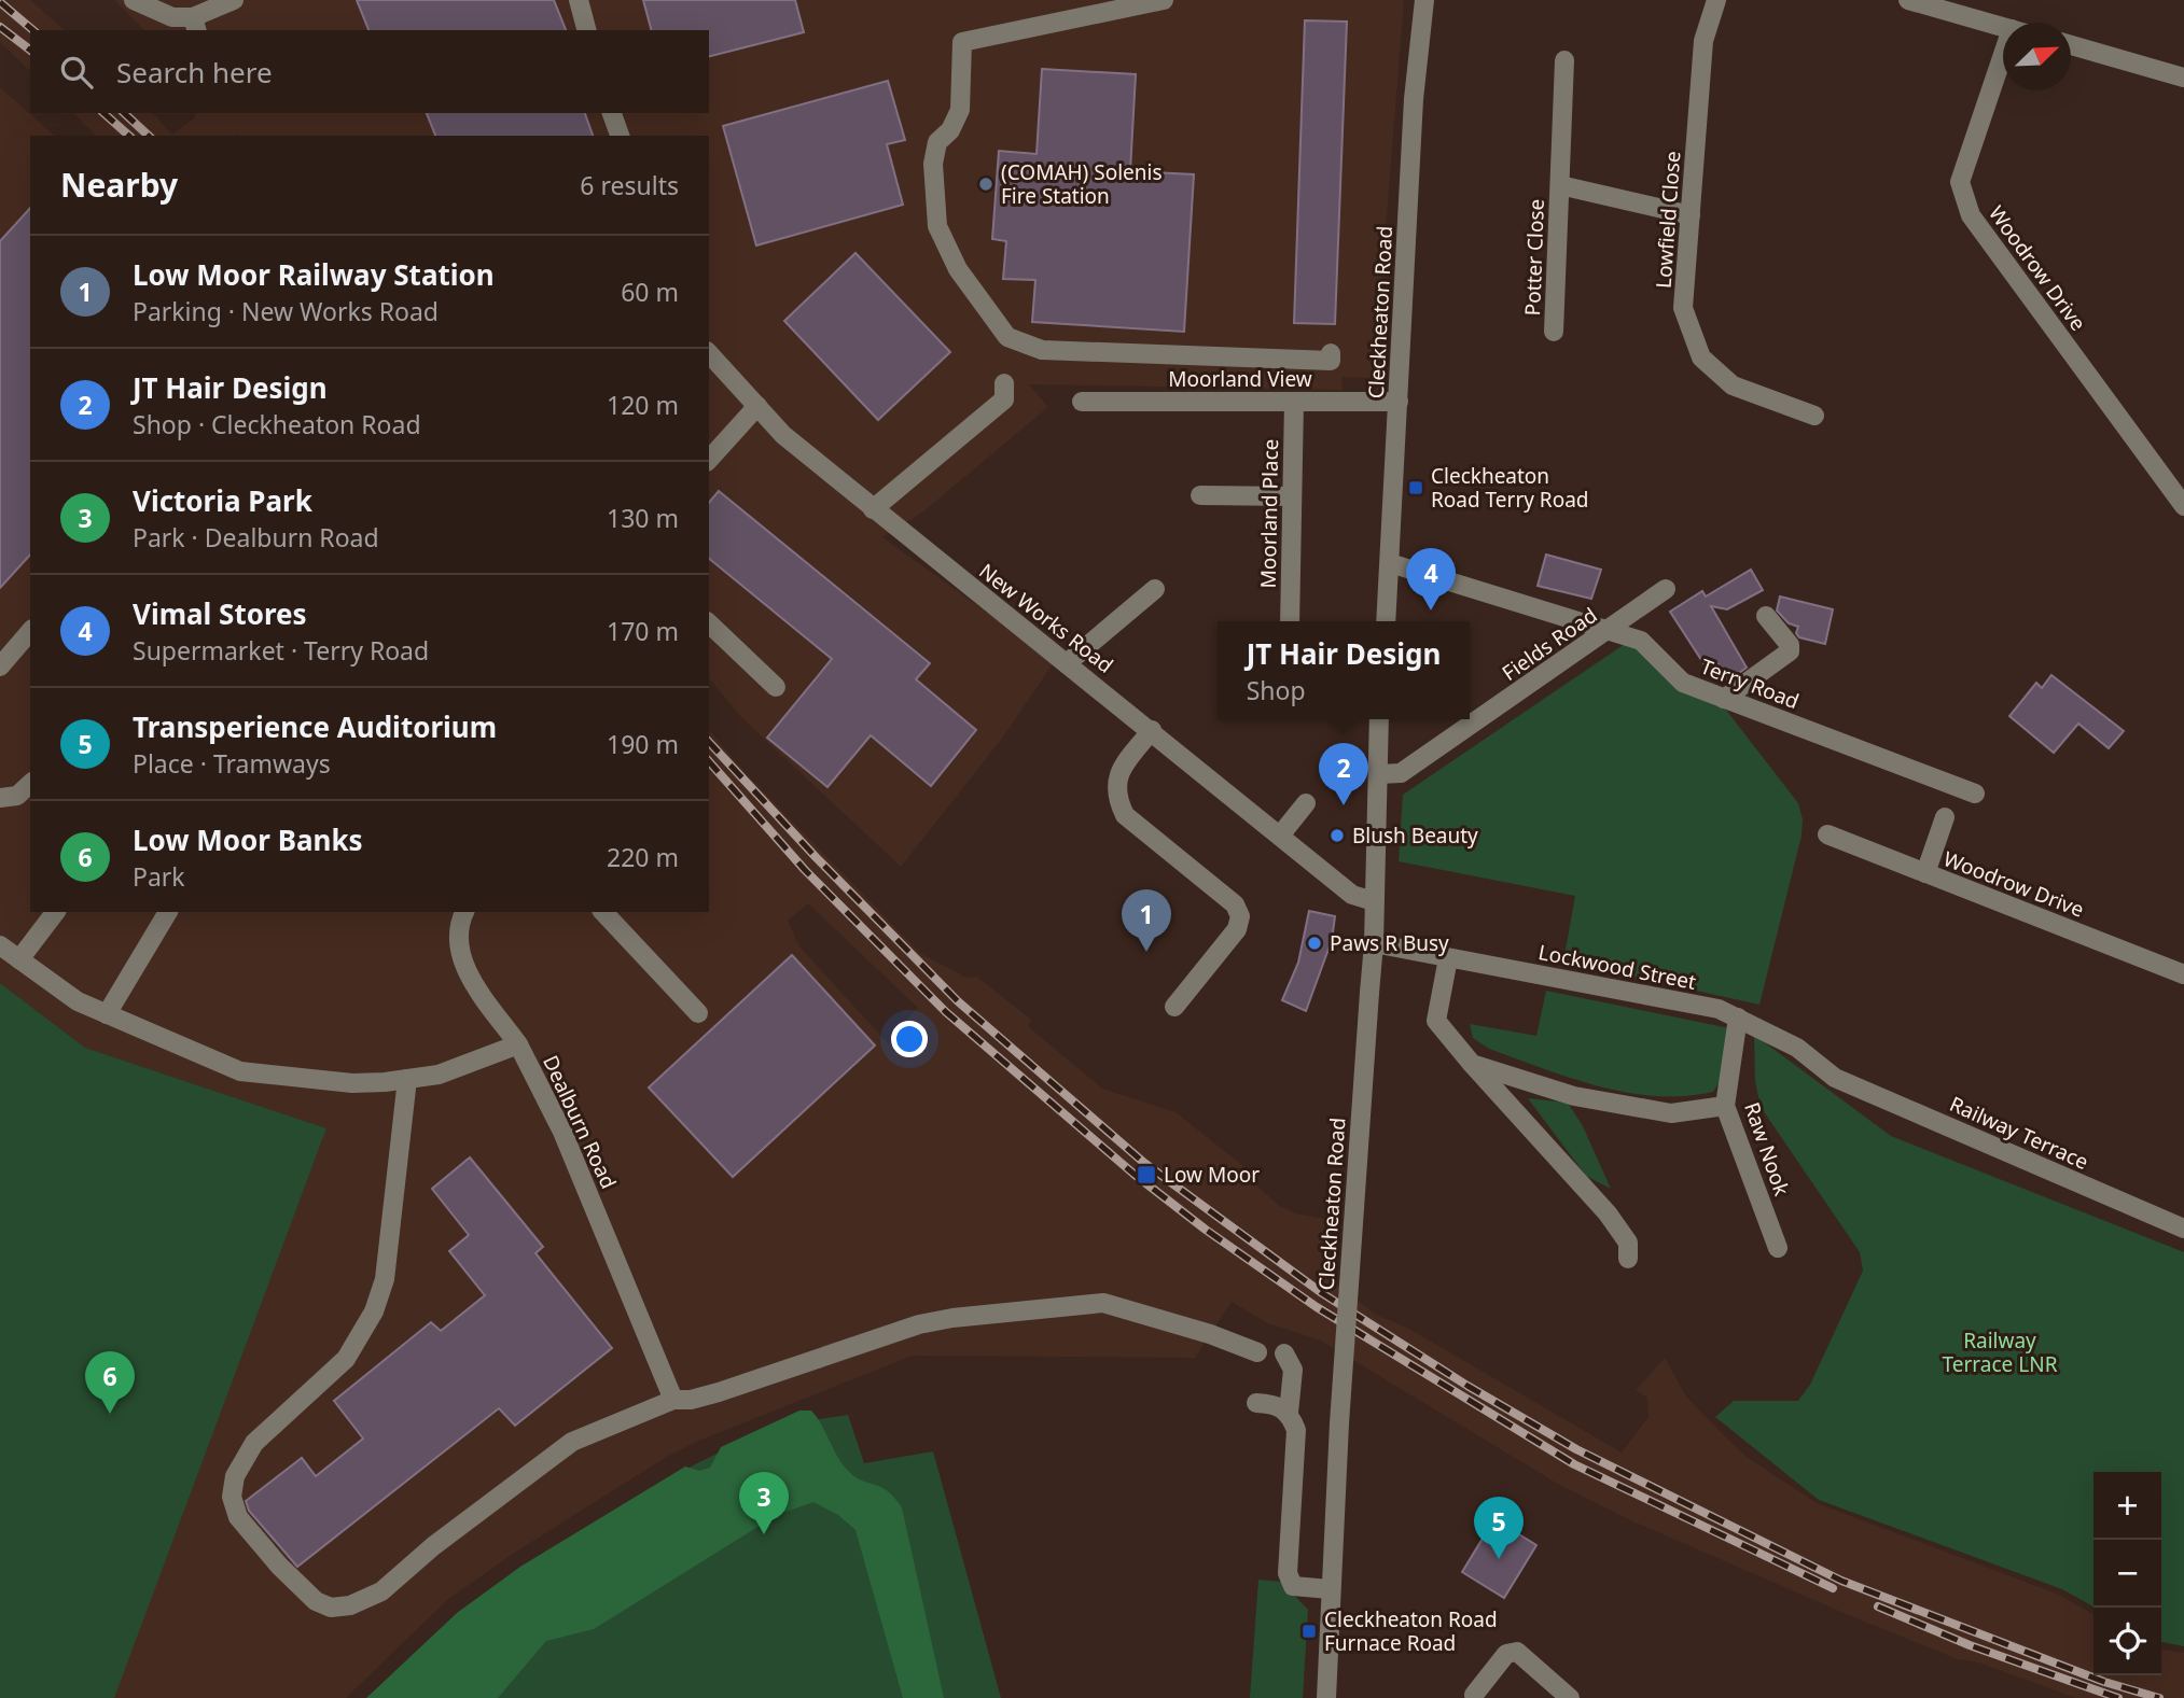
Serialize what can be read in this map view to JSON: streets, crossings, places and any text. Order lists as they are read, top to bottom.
{
  "streets": {
    "street": [
      "Lowfield Close",
      "Potter Close",
      "Woodrow Drive",
      "Cleckheaton Road",
      "Moorland View",
      "Moorland Place",
      "New Works Road",
      "Fields Road",
      "Terry Road",
      "Lockwood Street",
      "Dealburn Road",
      "Railway Terrace",
      "Raw Nook"
    ]
  },
  "crossings": [
    ["Lowfield Close", "Potter Close"],
    ["Cleckheaton Road", "Moorland View"],
    ["Cleckheaton Road", "New Works Road"],
    ["Cleckheaton Road", "Fields Road"],
    ["Cleckheaton Road", "Terry Road"],
    ["Cleckheaton Road", "Lockwood Street"],
    ["Moorland View", "Moorland Place"],
    ["Fields Road", "Terry Road"],
    ["Lockwood Street", "Railway Terrace"],
    ["Lockwood Street", "Raw Nook"]
  ],
  "parks": ["Railway Terrace LNR"],
  "places": {
    "other": ["(COMAH) Solenis Fire Station", "Blush Beauty", "Paws R Busy"],
    "transit": ["Cleckheaton Road Terry Road", "Low Moor", "Cleckheaton Road Furnace Road"]
  },
  "north": "top right",
  "page": {
    "search": "Search here",
    "heading": ["Nearby", "6 results"],
    "list": [
      {
        "mark": "1",
        "name": "Low Moor Railway Station",
        "note": "Parking · New Works Road",
        "value": "60 m"
      },
      {
        "mark": "2",
        "name": "JT Hair Design",
        "note": "Shop · Cleckheaton Road",
        "value": "120 m"
      },
      {
        "mark": "3",
        "name": "Victoria Park",
        "note": "Park · Dealburn Road",
        "value": "130 m"
      },
      {
        "mark": "4",
        "name": "Vimal Stores",
        "note": "Supermarket · Terry Road",
        "value": "170 m"
      },
      {
        "mark": "5",
        "name": "Transperience Auditorium",
        "note": "Place · Tramways",
        "value": "190 m"
      },
      {
        "mark": "6",
        "name": "Low Moor Banks",
        "note": "Park",
        "value": "220 m"
      }
    ],
    "pins": [
      "4",
      "2",
      "1",
      "6",
      "3",
      "5"
    ],
    "popup": ["JT Hair Design", "Shop"],
    "map_buttons": ["+", "−"]
  }
}
